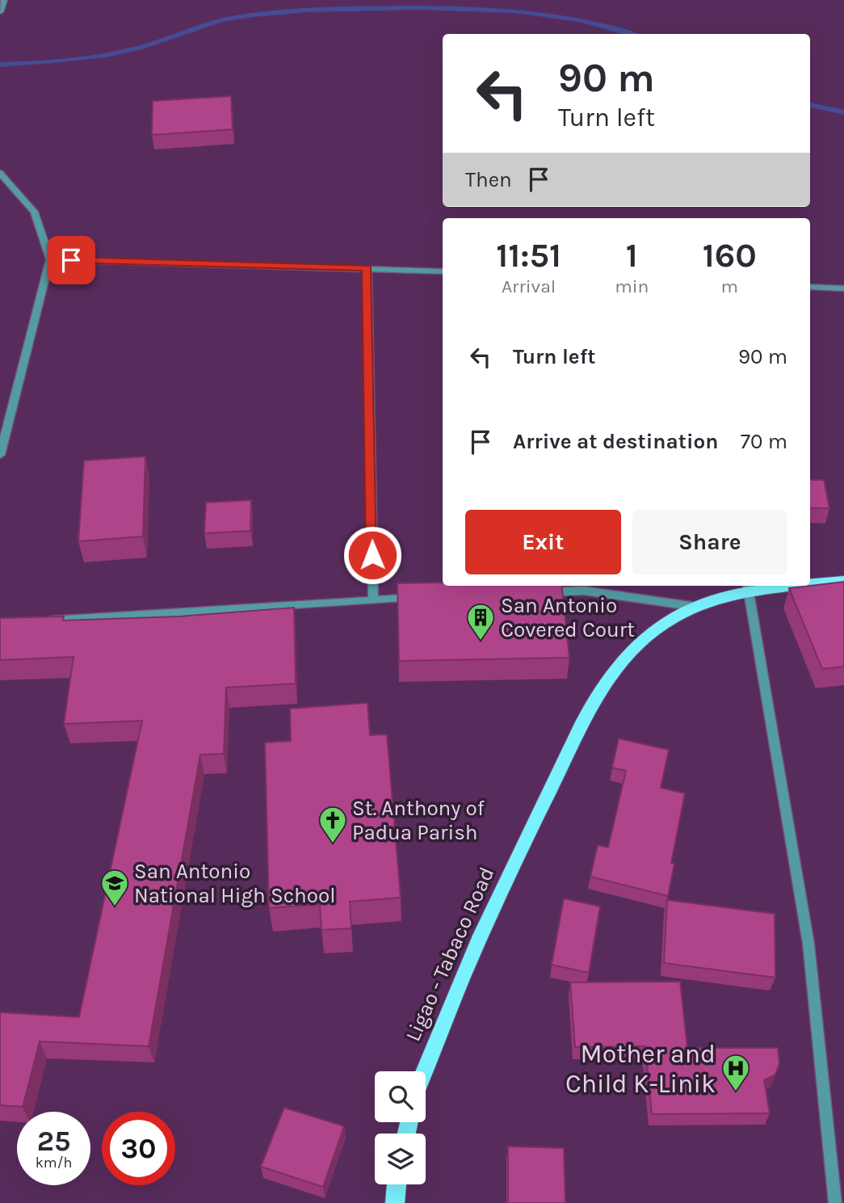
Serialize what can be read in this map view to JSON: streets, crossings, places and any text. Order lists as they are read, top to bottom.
{
  "streets": {
    "main road": ["Ligao - Tabaco Road"]
  },
  "places": {
    "building": ["San Antonio Covered Court"],
    "church": ["St. Anthony of Padua Parish"],
    "school or university": ["San Antonio National High School"],
    "hospital": ["Mother and Child K-Linik"]
  },
  "page": {
    "turn": ["90 m", "Turn left"],
    "then": "Then",
    "eta": [
      "11:51",
      "Arrival",
      "1",
      "min",
      "160",
      "m"
    ],
    "list": [
      {
        "name": "Turn left",
        "value": "90 m"
      },
      {
        "name": "Arrive at destination",
        "value": "70 m"
      }
    ],
    "buttons": ["Exit", "Share"],
    "speed": "25 km/h",
    "limit": "30"
  }
}
